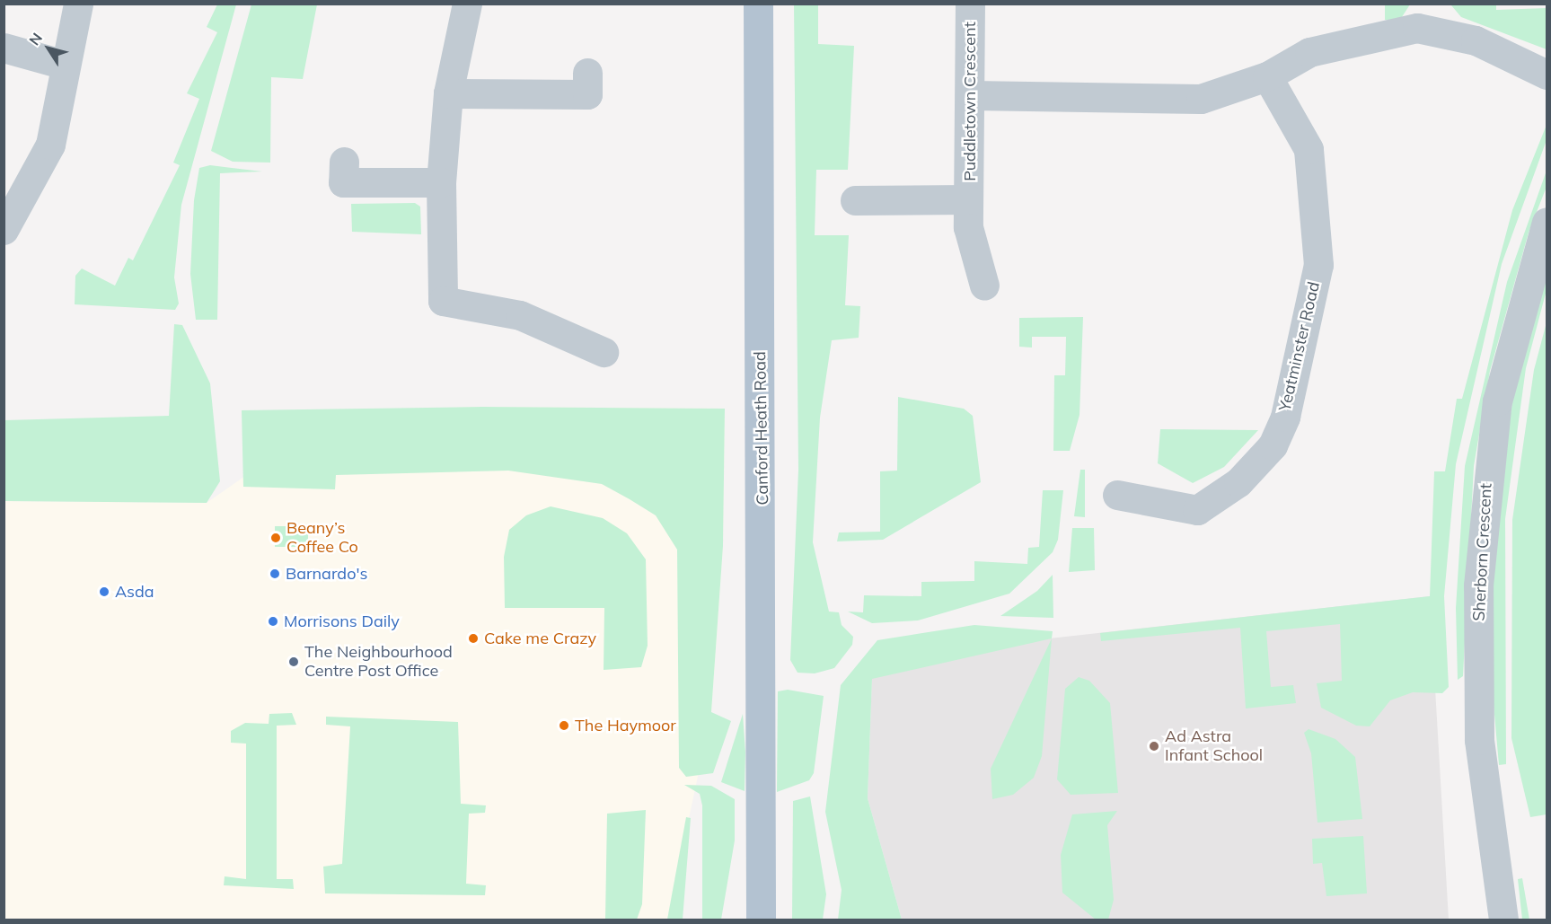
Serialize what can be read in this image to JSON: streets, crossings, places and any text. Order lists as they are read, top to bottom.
{
  "streets": {
    "main road": ["Canford Heath Road"],
    "street": ["Puddletown Crescent", "Yeatminster Road", "Sherborn Crescent"]
  },
  "places": [
    "Beany’s Coffee Co",
    "Barnardo's",
    "Asda",
    "Morrisons Daily",
    "Cake me Crazy",
    "The Neighbourhood Centre Post Office",
    "The Haymoor",
    "Ad Astra Infant School"
  ],
  "north": "top left"
}
